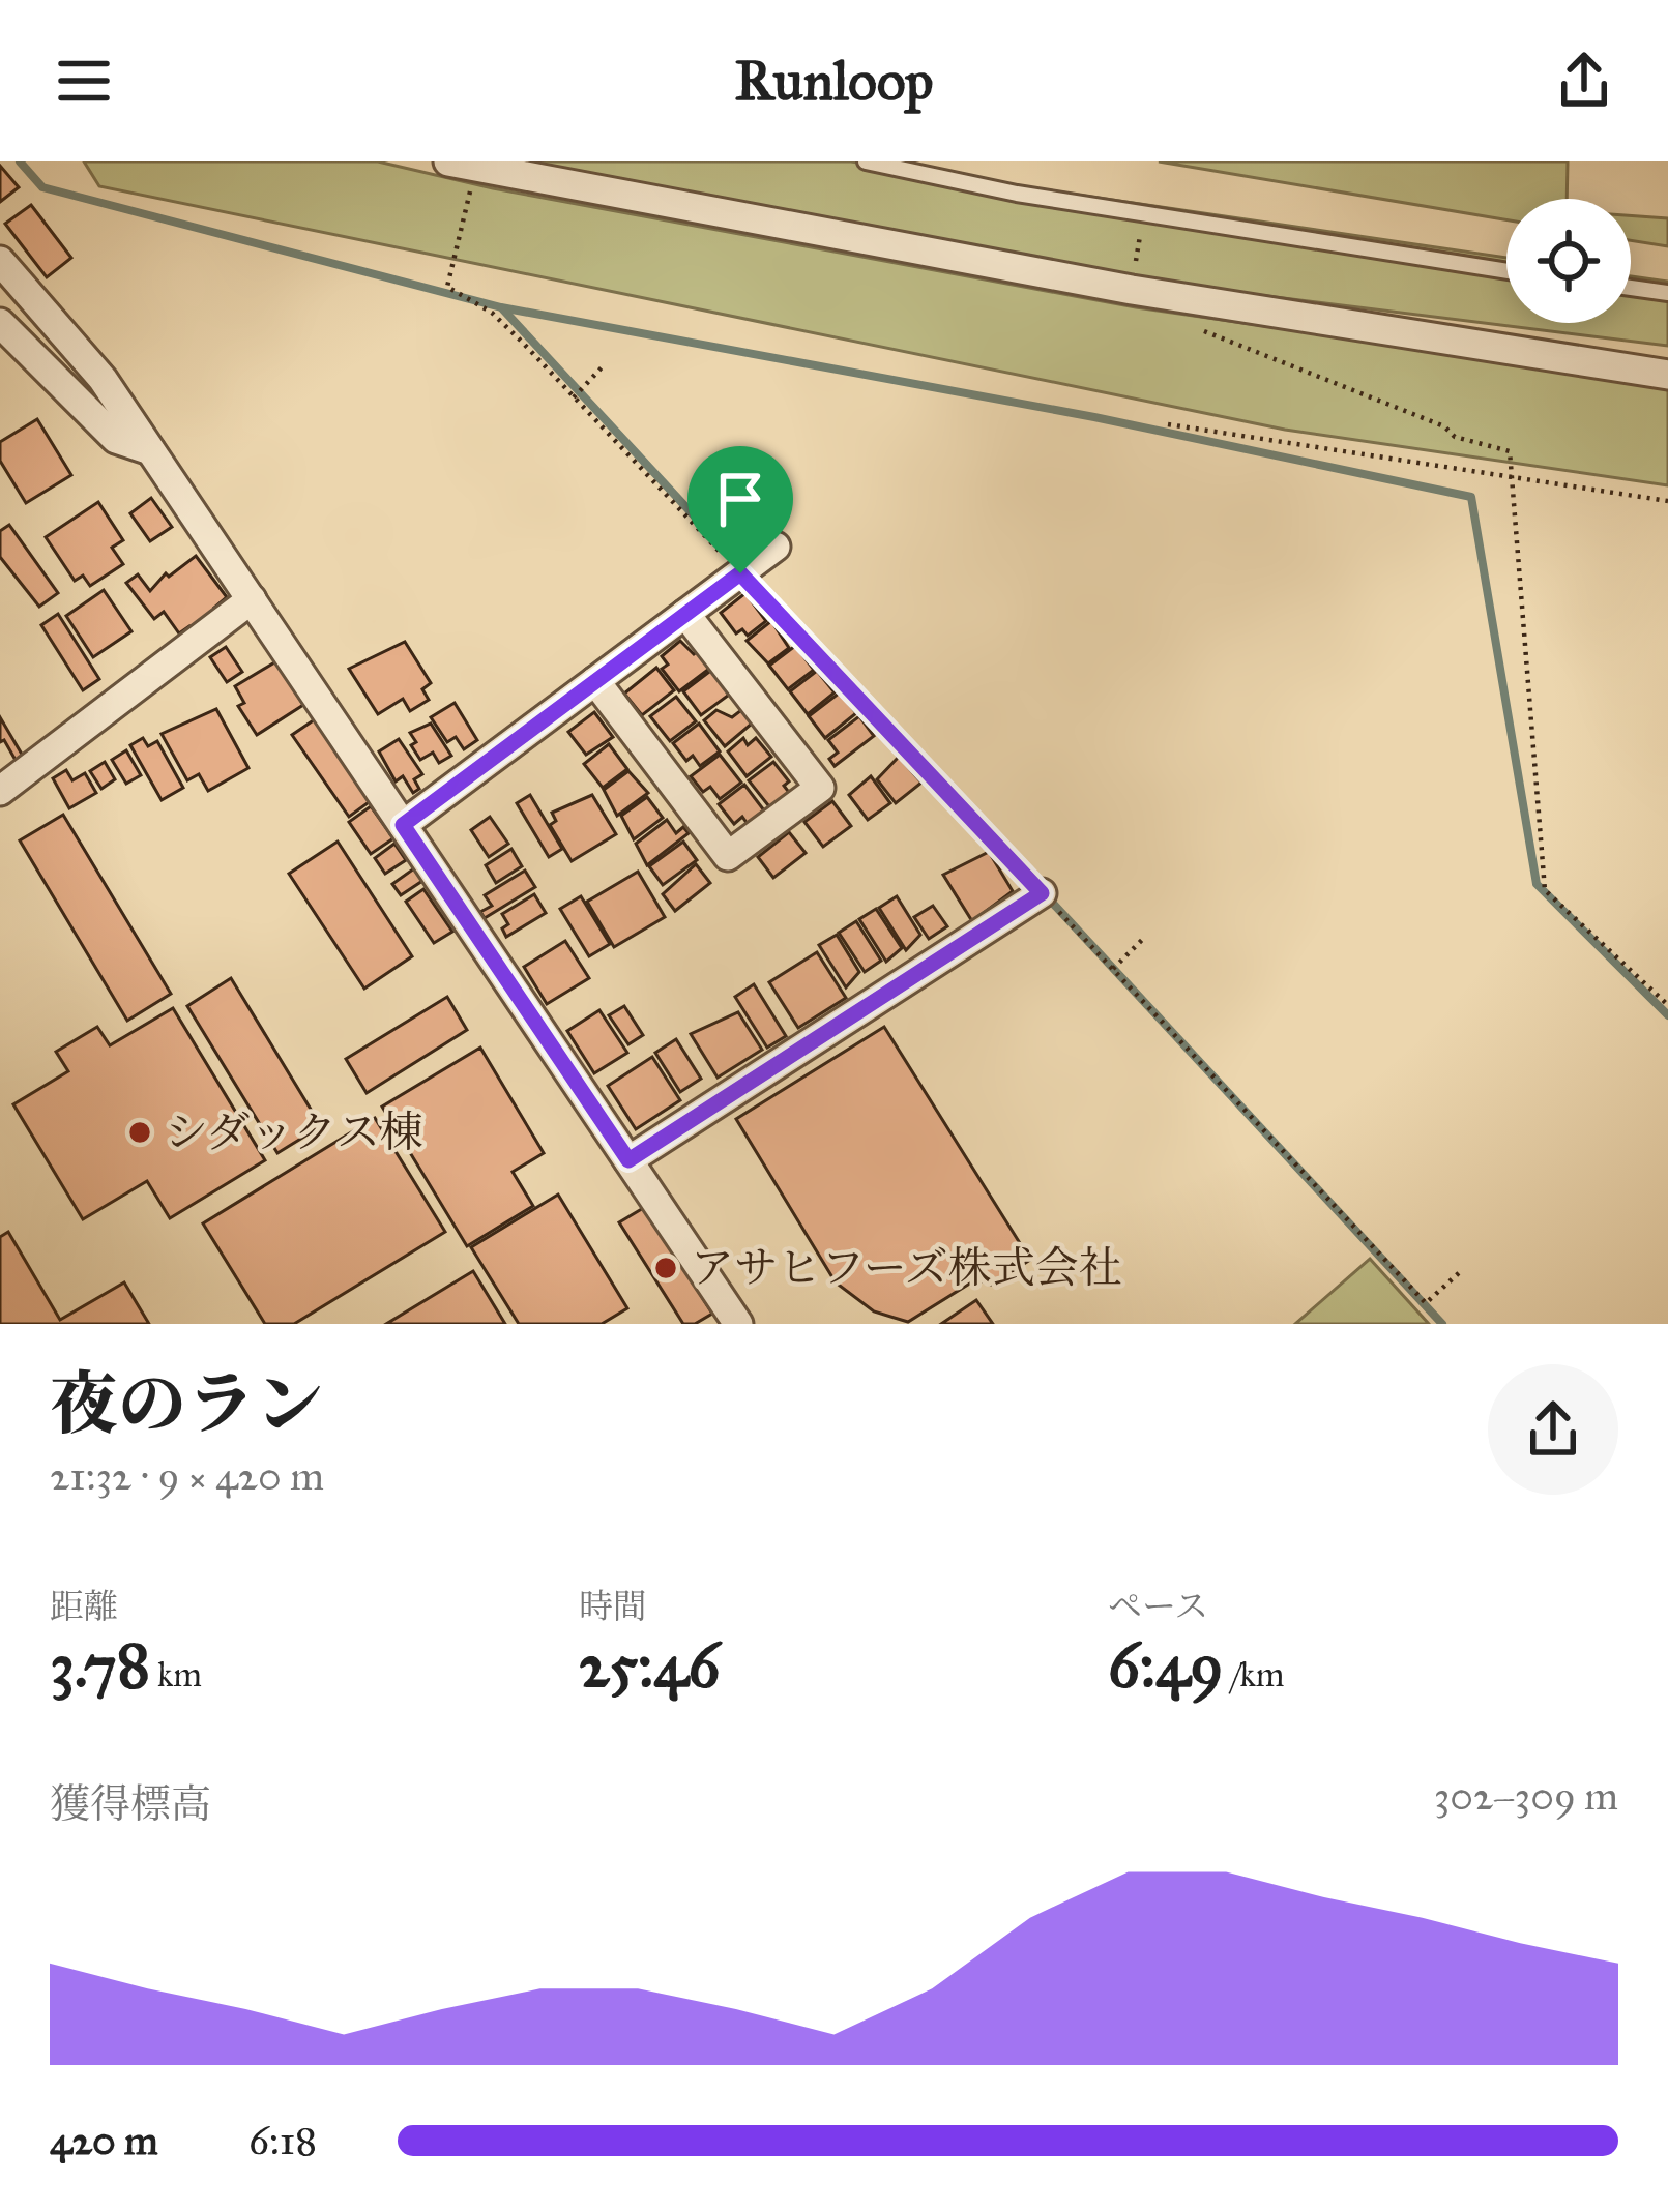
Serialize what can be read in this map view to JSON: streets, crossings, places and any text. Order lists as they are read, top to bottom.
{
  "places": ["シダックス棟", "アサヒフーズ株式会社"],
  "page": {
    "header": "Runloop",
    "heading": ["夜のラン", "21:32 · 9 × 420 m"],
    "stats": [
      ["距離", "3.78 km"],
      ["時間", "25:46"],
      ["ペース", "6:49 /km"]
    ],
    "chart": ["獲得標高", "302–309 m"],
    "list": [
      {
        "name": "420 m",
        "note": "6:18"
      }
    ]
  }
}
